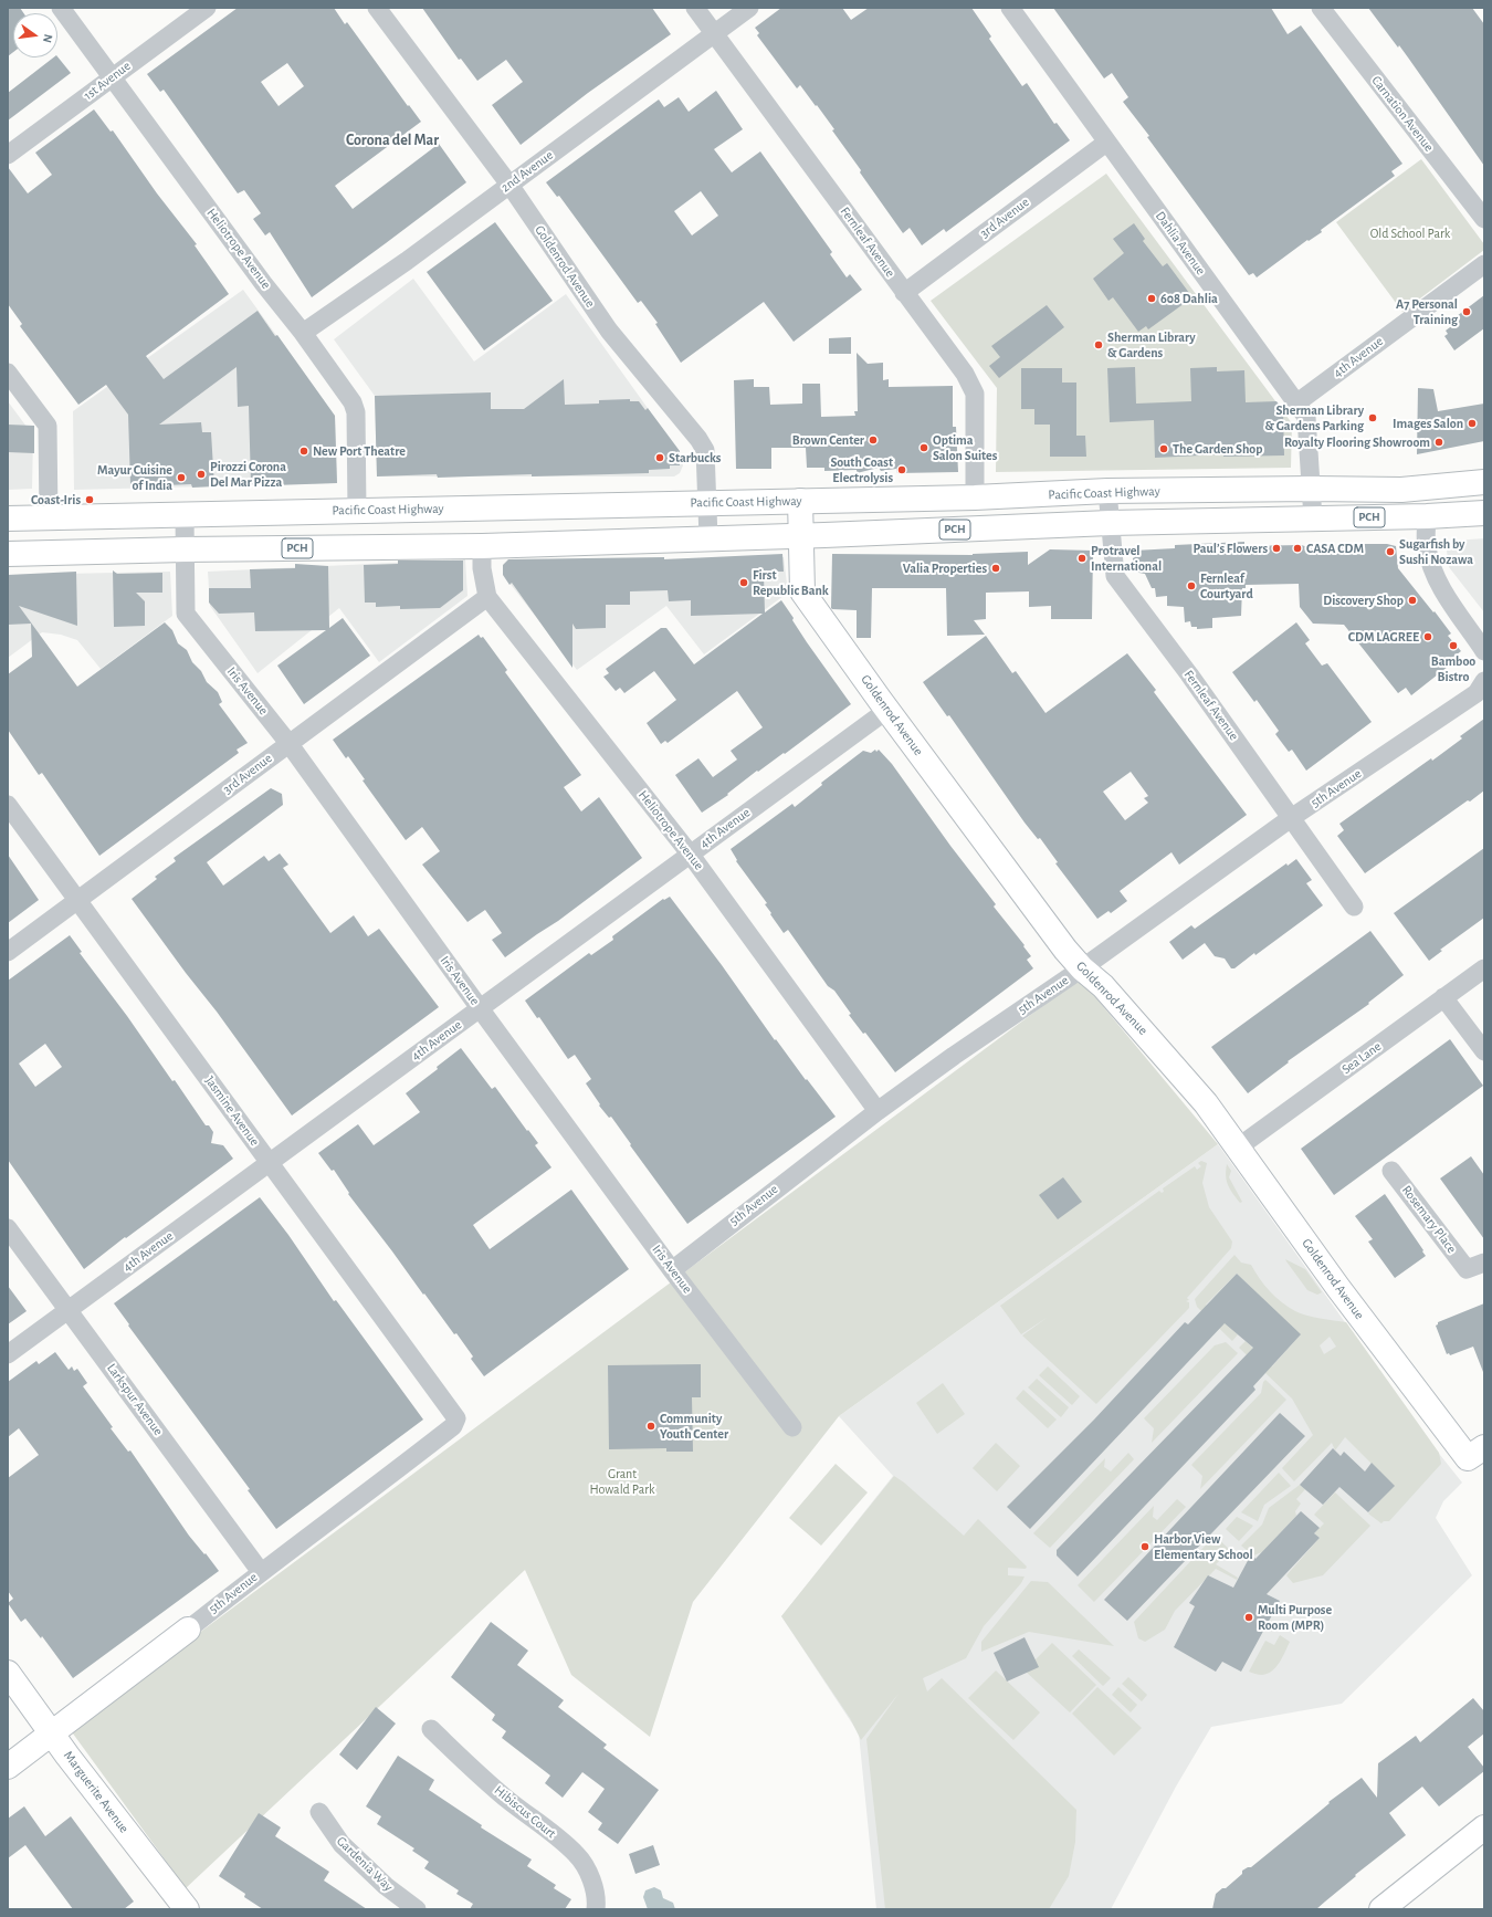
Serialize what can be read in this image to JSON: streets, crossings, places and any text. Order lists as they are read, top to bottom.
{
  "streets": {
    "main road": [
      "Goldenrod Avenue",
      "Pacific Coast Highway",
      "PCH",
      "5th Avenue",
      "Marguerite Avenue"
    ],
    "street": [
      "1st Avenue",
      "Carnation Avenue",
      "2nd Avenue",
      "3rd Avenue",
      "Fernleaf Avenue",
      "Dahlia Avenue",
      "Heliotrope Avenue",
      "4th Avenue",
      "Iris Avenue",
      "Sea Lane",
      "Jasmine Avenue",
      "Rosemary Place",
      "Larkspur Avenue",
      "Hibiscus Court",
      "Gardenia Way"
    ]
  },
  "crossings": [
    ["1st Avenue", "Heliotrope Avenue"],
    ["2nd Avenue", "Fernleaf Avenue"],
    ["2nd Avenue", "Heliotrope Avenue"],
    ["2nd Avenue", "Goldenrod Avenue"],
    ["3rd Avenue", "Fernleaf Avenue"],
    ["3rd Avenue", "Dahlia Avenue"],
    ["3rd Avenue", "Heliotrope Avenue"],
    ["3rd Avenue", "Iris Avenue"],
    ["3rd Avenue", "Jasmine Avenue"],
    ["Fernleaf Avenue", "Pacific Coast Highway"],
    ["Fernleaf Avenue", "PCH"],
    ["Fernleaf Avenue", "5th Avenue"],
    ["Dahlia Avenue", "4th Avenue"],
    ["Dahlia Avenue", "Pacific Coast Highway"],
    ["Dahlia Avenue", "PCH"],
    ["Heliotrope Avenue", "4th Avenue"],
    ["Heliotrope Avenue", "Pacific Coast Highway"],
    ["Heliotrope Avenue", "PCH"],
    ["Heliotrope Avenue", "5th Avenue"],
    ["Goldenrod Avenue", "4th Avenue"],
    ["Goldenrod Avenue", "Pacific Coast Highway"],
    ["Goldenrod Avenue", "PCH"],
    ["Goldenrod Avenue", "5th Avenue"],
    ["Goldenrod Avenue", "Sea Lane"],
    ["4th Avenue", "Iris Avenue"],
    ["4th Avenue", "Jasmine Avenue"],
    ["4th Avenue", "Larkspur Avenue"],
    ["Pacific Coast Highway", "Iris Avenue"],
    ["PCH", "Iris Avenue"],
    ["Iris Avenue", "5th Avenue"],
    ["5th Avenue", "Jasmine Avenue"],
    ["5th Avenue", "Larkspur Avenue"],
    ["5th Avenue", "Marguerite Avenue"]
  ],
  "districts": ["Corona del Mar"],
  "parks": ["Old School Park", "Grant Howald Park"],
  "places": [
    "608 Dahlia",
    "A7 Personal Training",
    "Sherman Library & Gardens",
    "Sherman Library & Gardens Parking",
    "Images Salon",
    "Brown Center",
    "Royalty Flooring Showroom",
    "Optima Salon Suites",
    "The Garden Shop",
    "New Port Theatre",
    "Starbucks",
    "South Coast Electrolysis",
    "Pirozzi Corona Del Mar Pizza",
    "Mayur Cuisine of India",
    "Coast-Iris",
    "Paul’s Flowers",
    "CASA CDM",
    "Sugarfish by Sushi Nozawa",
    "Protravel International",
    "Valia Properties",
    "First Republic Bank",
    "Fernleaf Courtyard",
    "Discovery Shop",
    "CDM LAGREE",
    "Bamboo Bistro",
    "Community Youth Center",
    "Harbor View Elementary School",
    "Multi Purpose Room (MPR)"
  ],
  "north": "right"
}
